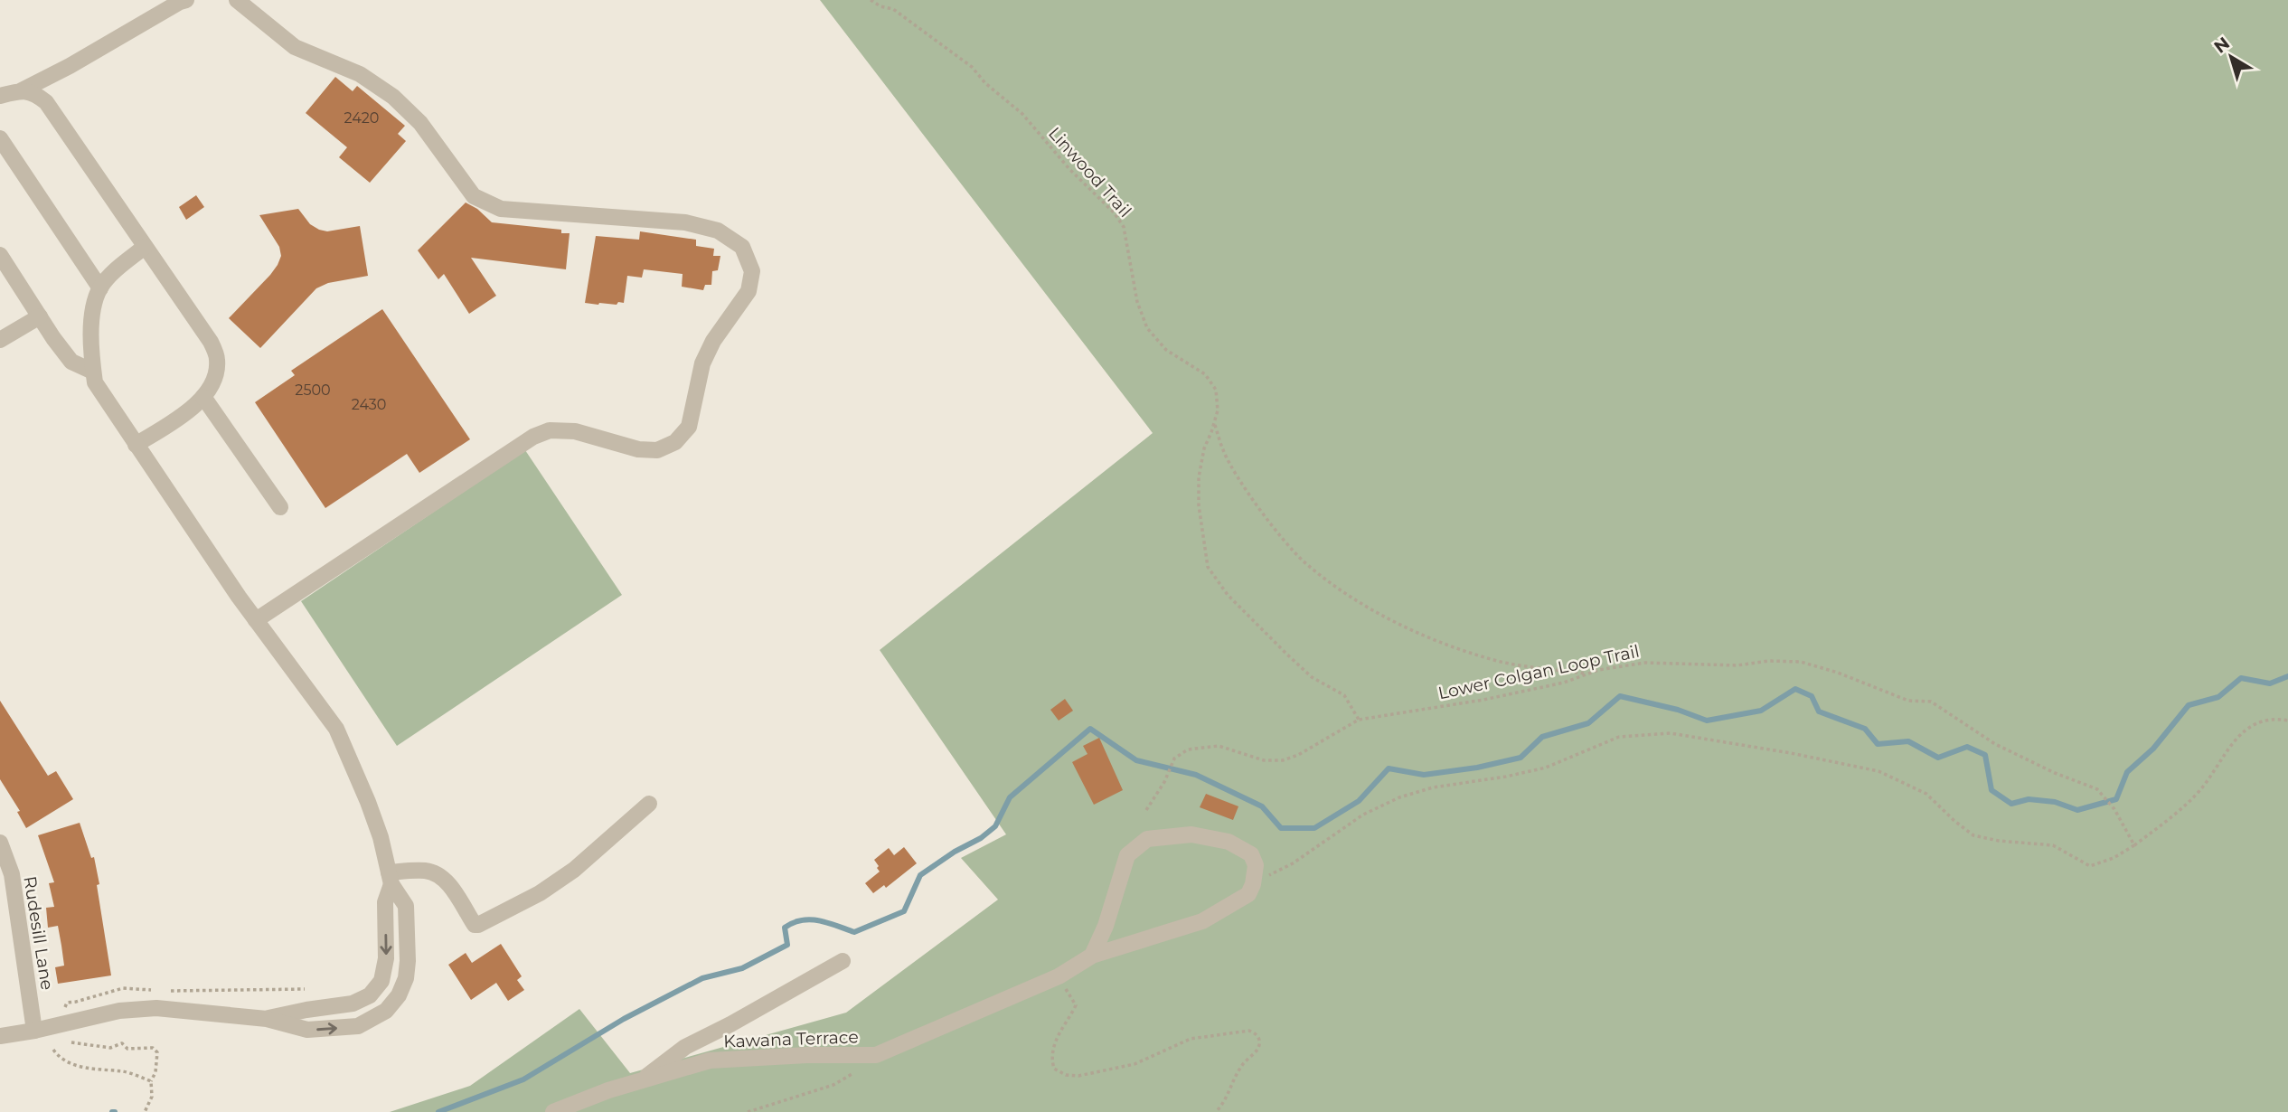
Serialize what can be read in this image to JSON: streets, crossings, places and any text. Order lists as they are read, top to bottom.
{
  "streets": {
    "street": ["Rudesill Lane", "Kawana Terrace"],
    "path": ["Linwood Trail", "Lower Colgan Loop Trail"]
  },
  "crossings": [
    ["Linwood Trail", "Lower Colgan Loop Trail"]
  ],
  "house_numbers": ["2420", "2500", "2430"],
  "north": "top left"
}
